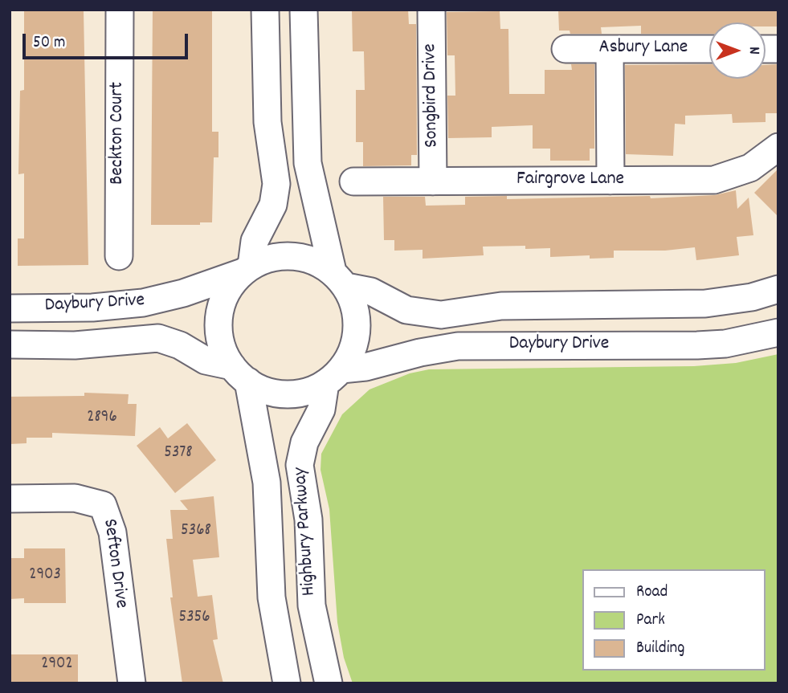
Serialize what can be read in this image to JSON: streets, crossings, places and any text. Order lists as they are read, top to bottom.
{
  "streets": {
    "street": [
      "Asbury Lane",
      "Songbird Drive",
      "Beckton Court",
      "Fairgrove Lane",
      "Daybury Drive",
      "Highbury Parkway",
      "Sefton Drive"
    ]
  },
  "crossings": [
    ["Songbird Drive", "Fairgrove Lane"],
    ["Daybury Drive", "Highbury Parkway"]
  ],
  "house_numbers": [
    "2896",
    "5378",
    "5368",
    "2903",
    "5356",
    "2902"
  ],
  "legend": ["Road", "Park", "Building"],
  "scale_bar": "50 m",
  "north": "right"
}
